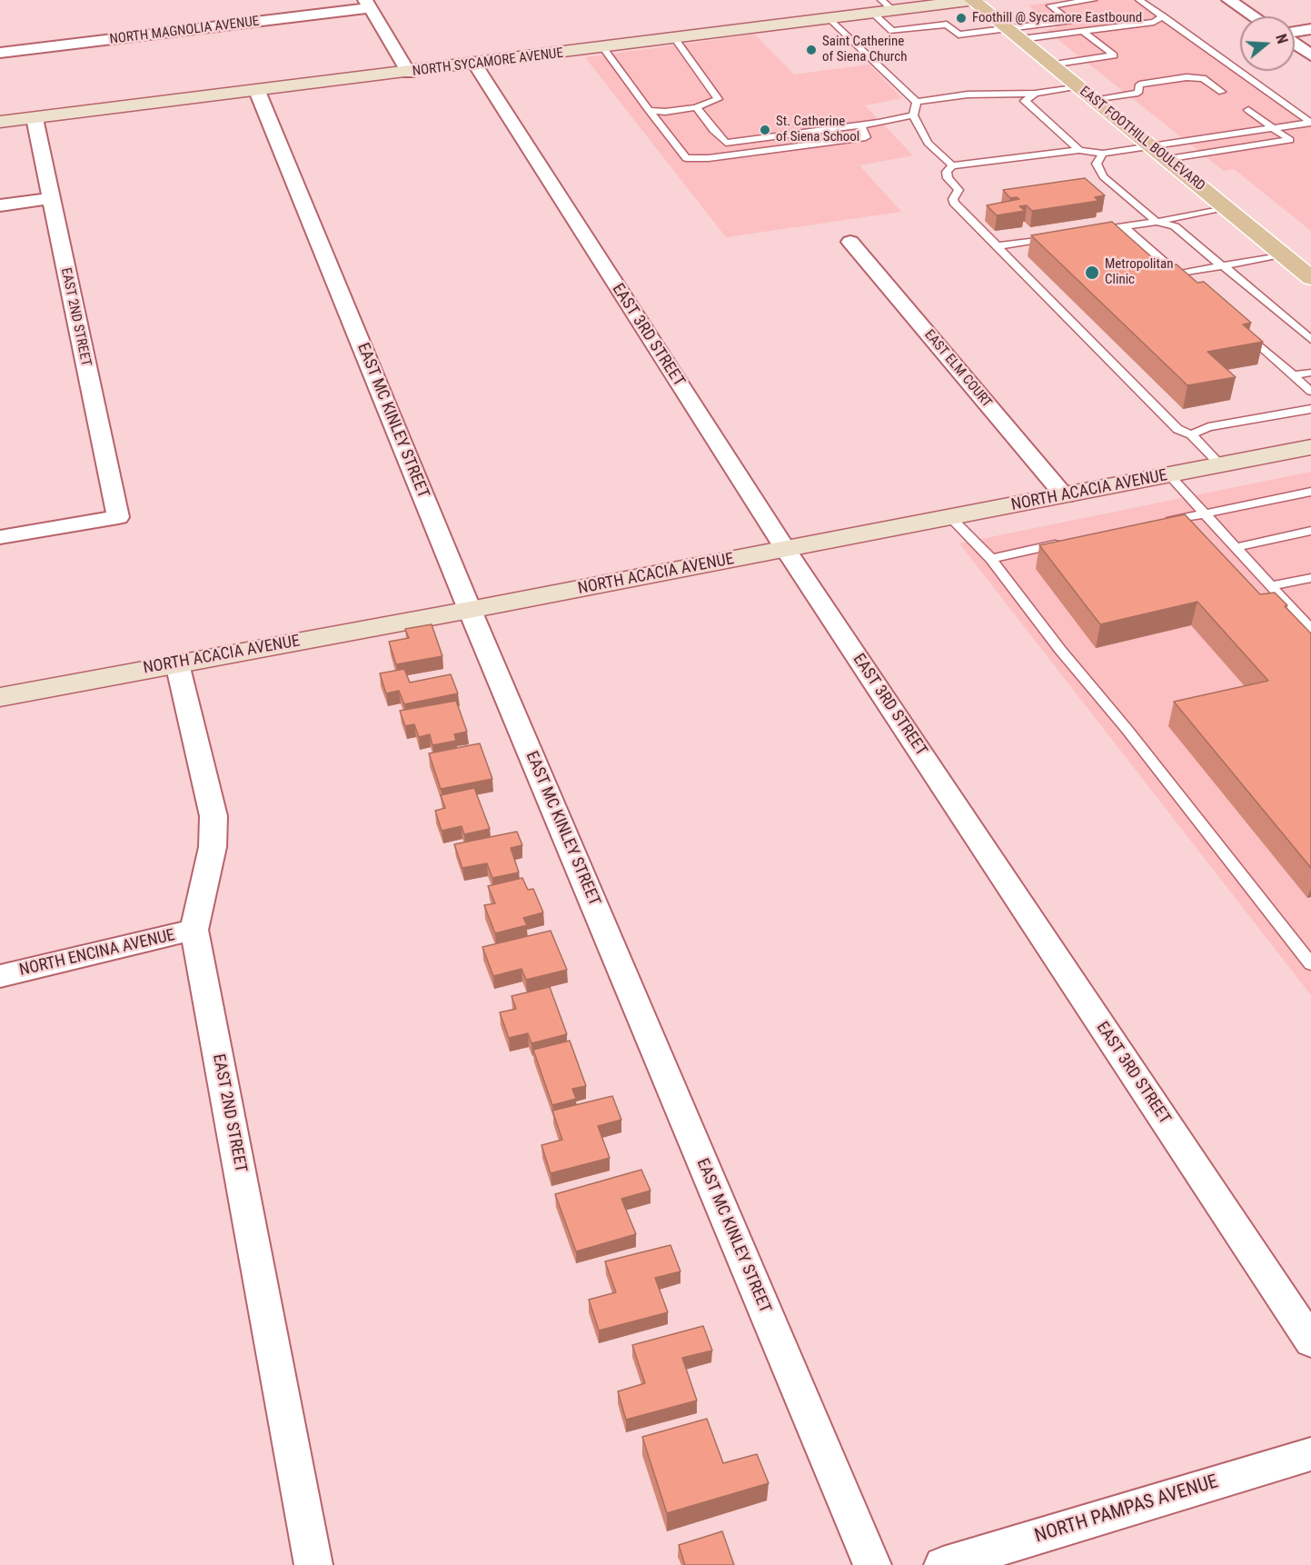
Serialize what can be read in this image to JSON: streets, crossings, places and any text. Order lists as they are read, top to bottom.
{
  "streets": {
    "main road": ["EAST FOOTHILL BOULEVARD"],
    "street": [
      "NORTH MAGNOLIA AVENUE",
      "NORTH SYCAMORE AVENUE",
      "EAST 2ND STREET",
      "EAST 3RD STREET",
      "EAST ELM COURT",
      "EAST MC KINLEY STREET",
      "NORTH ACACIA AVENUE",
      "NORTH ENCINA AVENUE",
      "NORTH PAMPAS AVENUE"
    ]
  },
  "crossings": [
    ["NORTH SYCAMORE AVENUE", "EAST FOOTHILL BOULEVARD"],
    ["NORTH SYCAMORE AVENUE", "EAST 2ND STREET"],
    ["NORTH SYCAMORE AVENUE", "EAST 3RD STREET"],
    ["NORTH SYCAMORE AVENUE", "EAST MC KINLEY STREET"],
    ["EAST 2ND STREET", "NORTH ACACIA AVENUE"],
    ["EAST 2ND STREET", "NORTH ENCINA AVENUE"],
    ["EAST 3RD STREET", "NORTH ACACIA AVENUE"],
    ["EAST ELM COURT", "NORTH ACACIA AVENUE"],
    ["EAST MC KINLEY STREET", "NORTH ACACIA AVENUE"]
  ],
  "places": [
    "Foothill @ Sycamore Eastbound",
    "Saint Catherine of Siena Church",
    "St. Catherine of Siena School",
    "Metropolitan Clinic"
  ],
  "north": "right"
}
